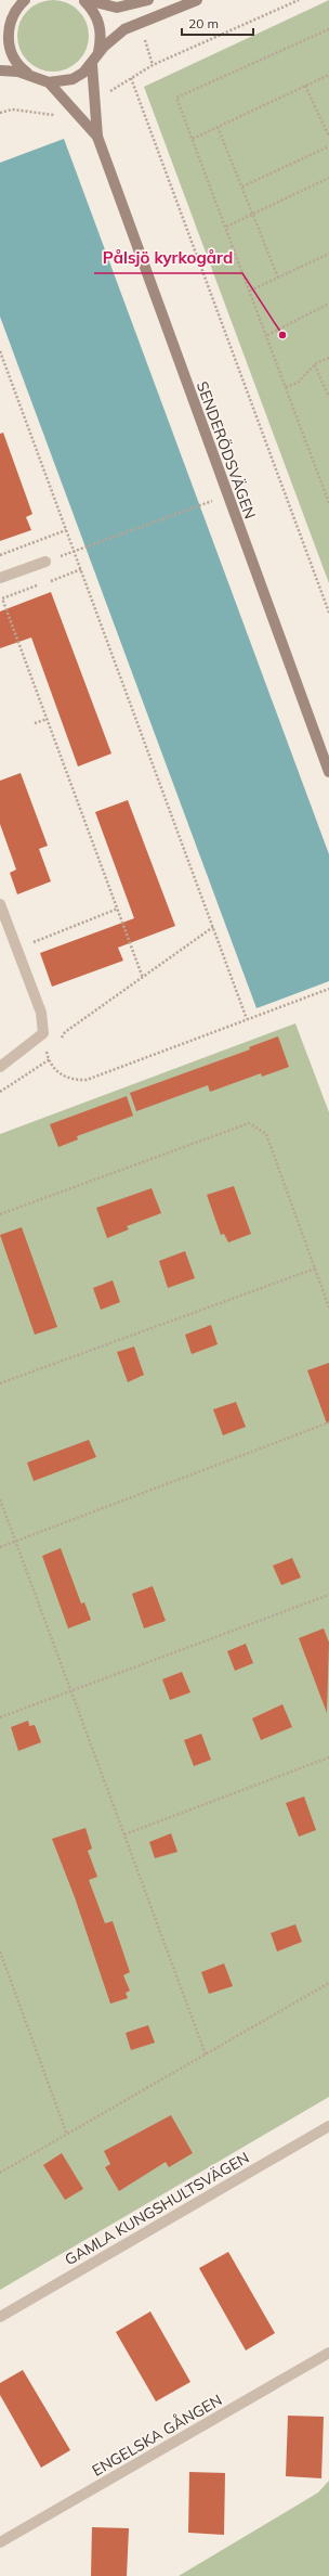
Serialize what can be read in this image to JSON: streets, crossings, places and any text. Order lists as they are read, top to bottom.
{
  "streets": {
    "street": ["SENDERÖDSVÄGEN", "GAMLA KUNGSHULTSVÄGEN", "ENGELSKA GÅNGEN"]
  },
  "places": ["Pålsjö kyrkogård"],
  "scale_bar": "20 m"
}
